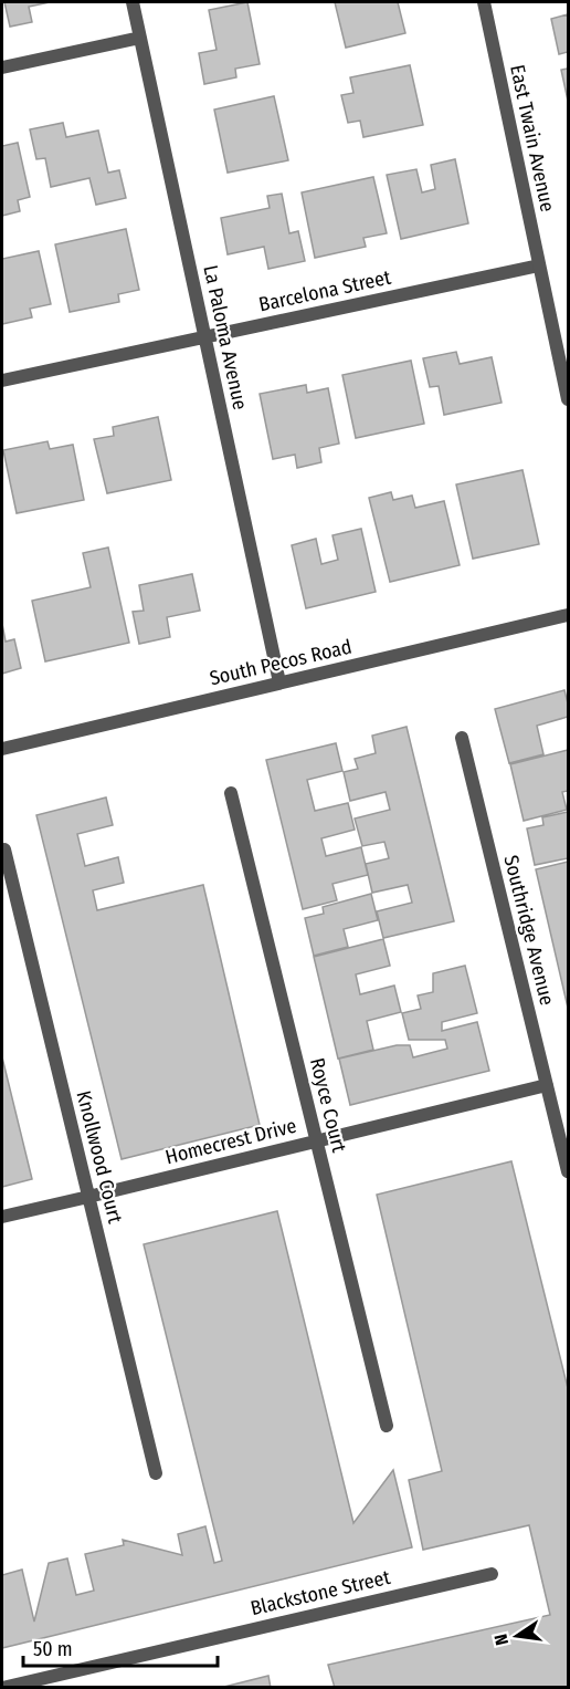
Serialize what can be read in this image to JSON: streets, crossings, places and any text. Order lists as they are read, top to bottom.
{
  "streets": {
    "street": [
      "East Twain Avenue",
      "Barcelona Street",
      "La Paloma Avenue",
      "South Pecos Road",
      "Southridge Avenue",
      "Royce Court",
      "Homecrest Drive",
      "Knollwood Court",
      "Blackstone Street"
    ]
  },
  "crossings": [
    ["East Twain Avenue", "Barcelona Street"],
    ["Barcelona Street", "La Paloma Avenue"],
    ["La Paloma Avenue", "South Pecos Road"],
    ["Southridge Avenue", "Homecrest Drive"],
    ["Royce Court", "Homecrest Drive"],
    ["Homecrest Drive", "Knollwood Court"]
  ],
  "scale_bar": "50 m",
  "north": "left"
}
